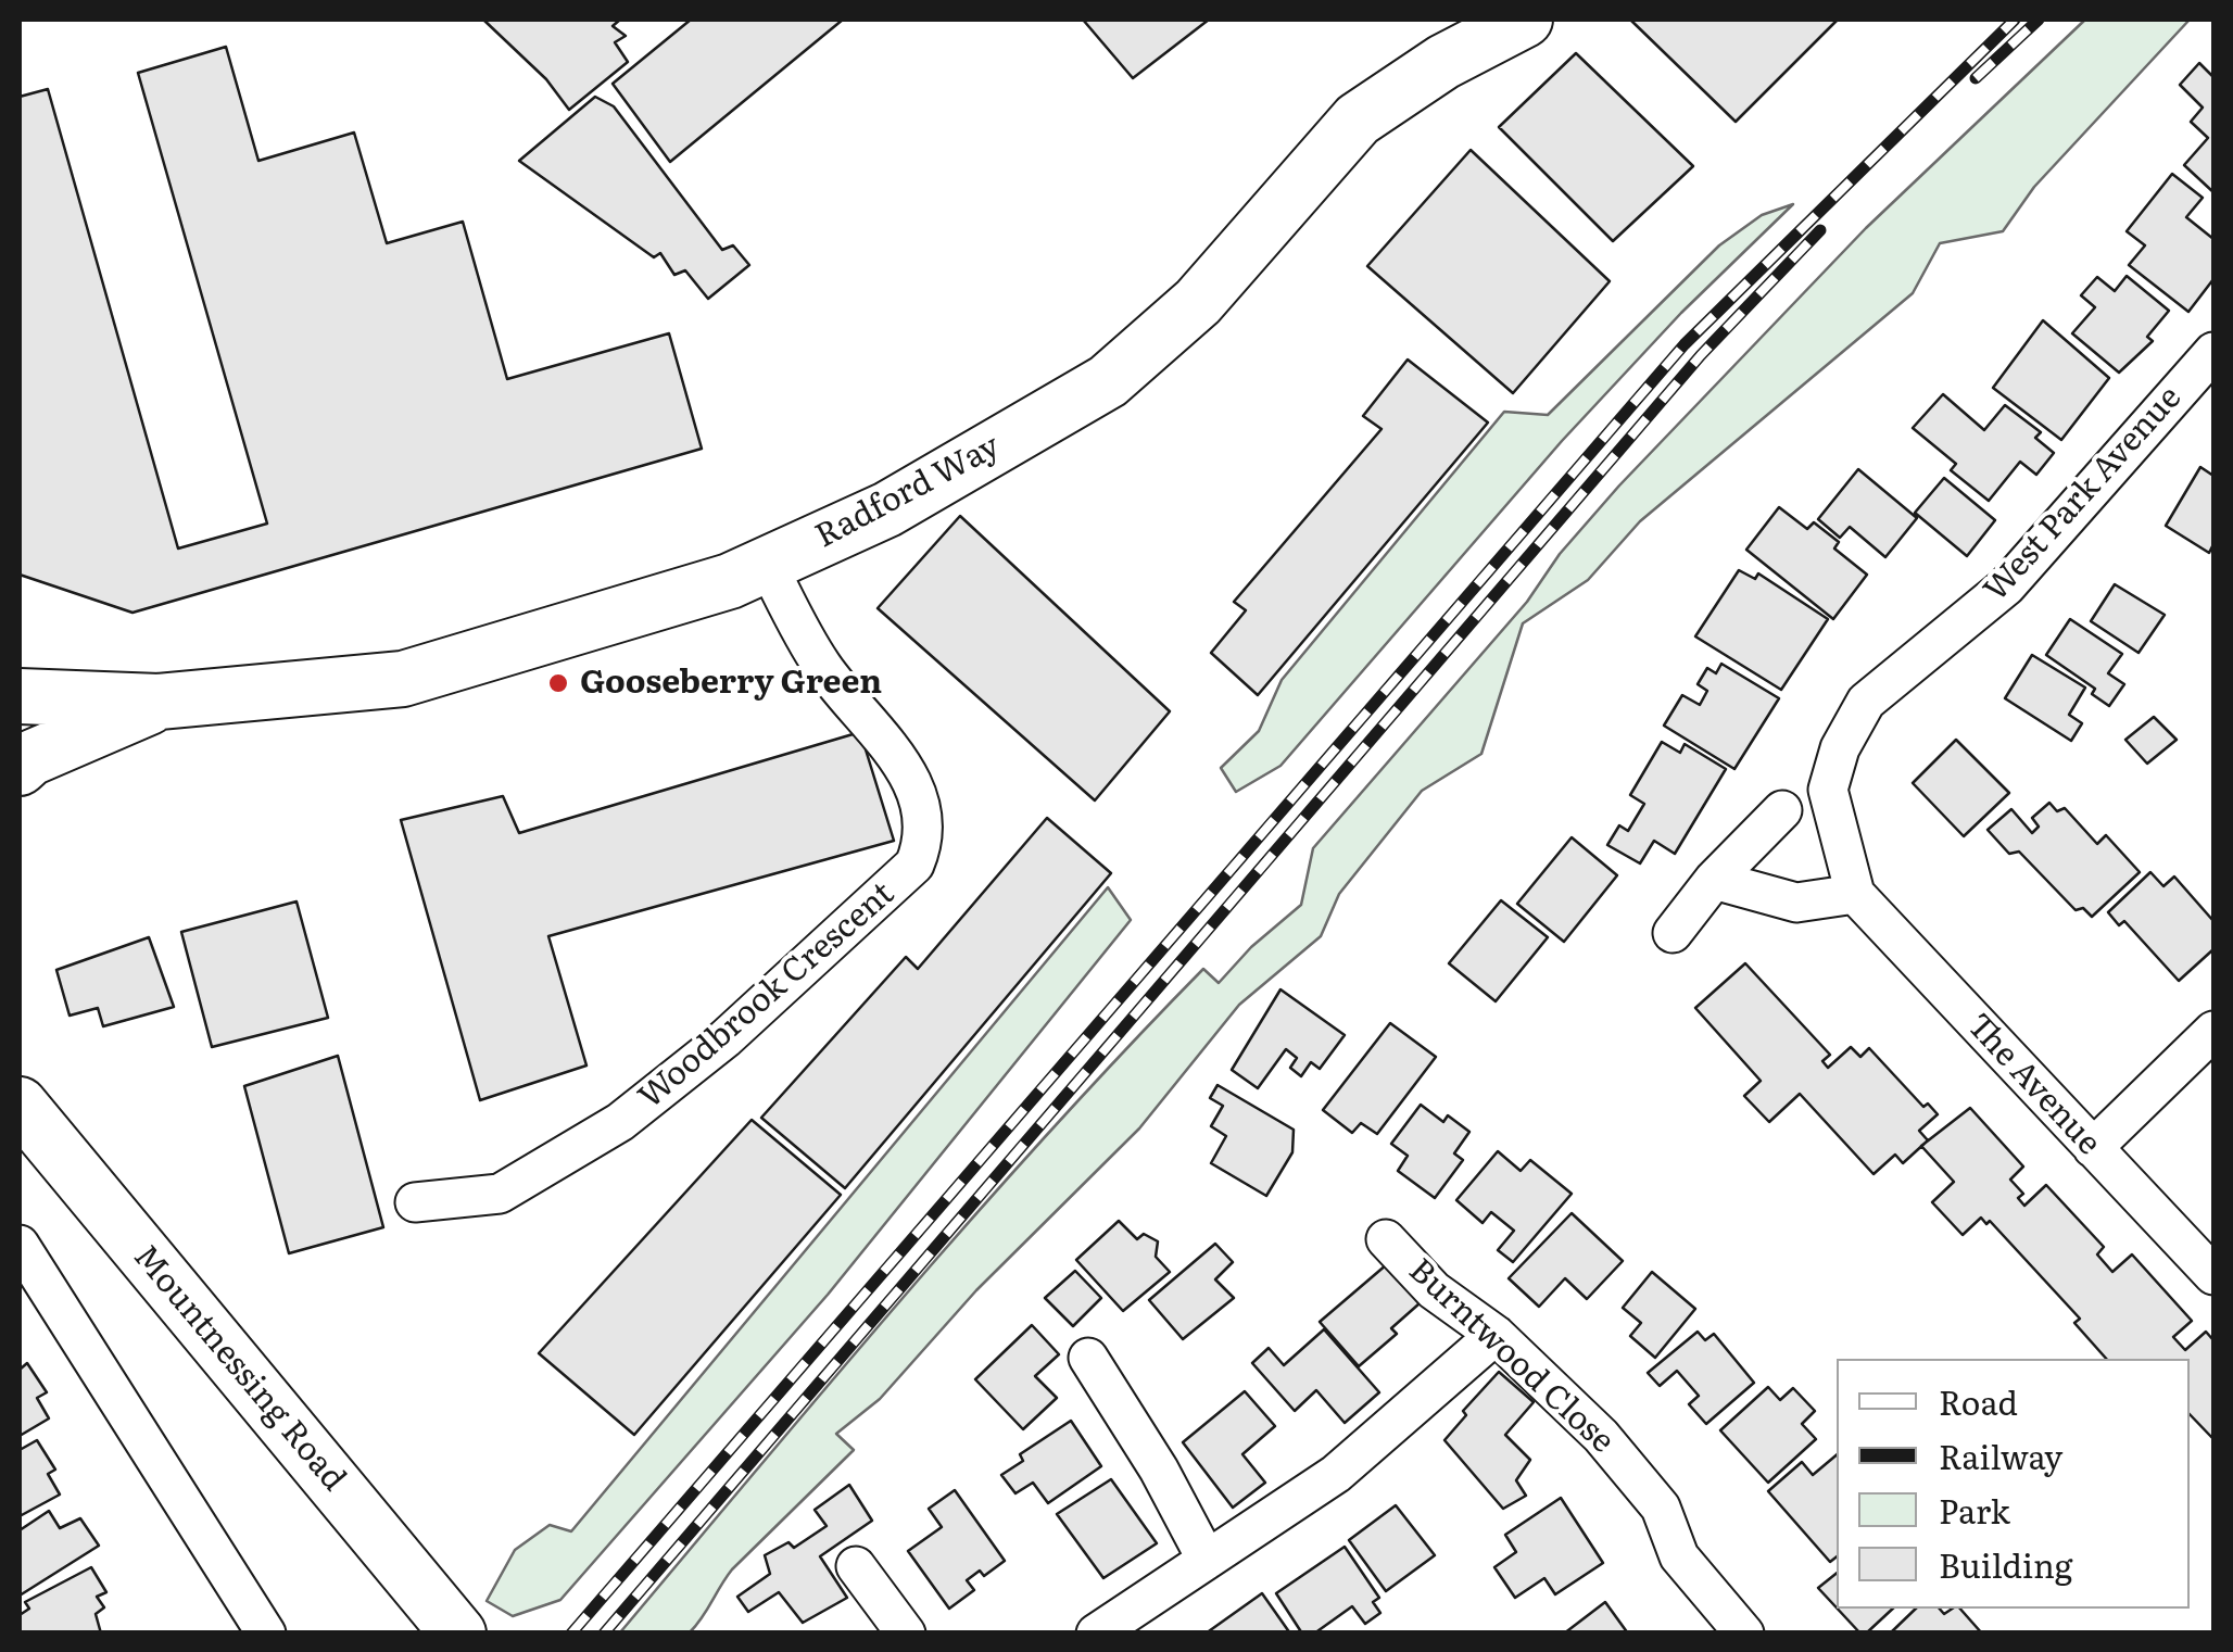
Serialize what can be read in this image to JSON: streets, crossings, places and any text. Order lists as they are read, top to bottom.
{
  "streets": {
    "street": [
      "Radford Way",
      "West Park Avenue",
      "Woodbrook Crescent",
      "The Avenue",
      "Burntwood Close",
      "Mountnessing Road"
    ]
  },
  "crossings": [
    ["Radford Way", "Woodbrook Crescent"],
    ["West Park Avenue", "The Avenue"]
  ],
  "places": ["Gooseberry Green"],
  "legend": [
    "Road",
    "Railway",
    "Park",
    "Building"
  ]
}
